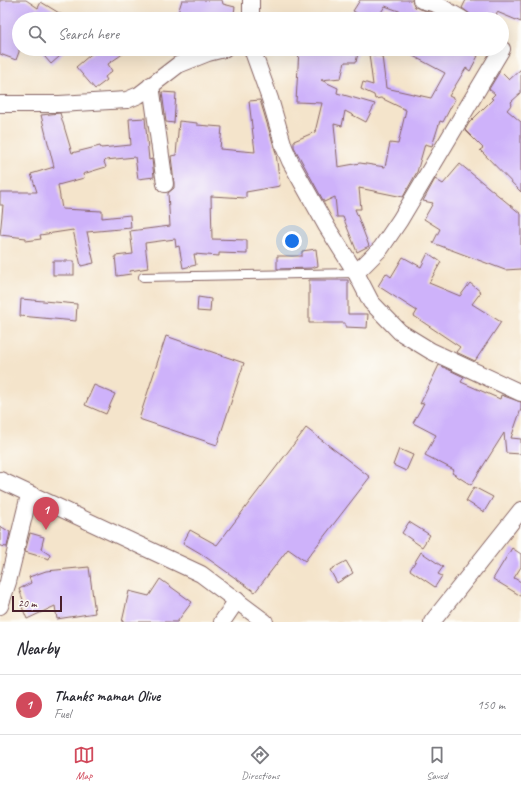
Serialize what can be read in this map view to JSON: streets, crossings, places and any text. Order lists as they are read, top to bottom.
{
  "scale_bar": "20 m",
  "page": {
    "search": "Search here",
    "pins": "1",
    "scale": "20 m",
    "heading": "Nearby",
    "list": [
      {
        "mark": "1",
        "name": "Thanks maman Olive",
        "note": "Fuel",
        "value": "150 m"
      }
    ],
    "nav": ["Map", "Directions", "Saved"]
  }
}
